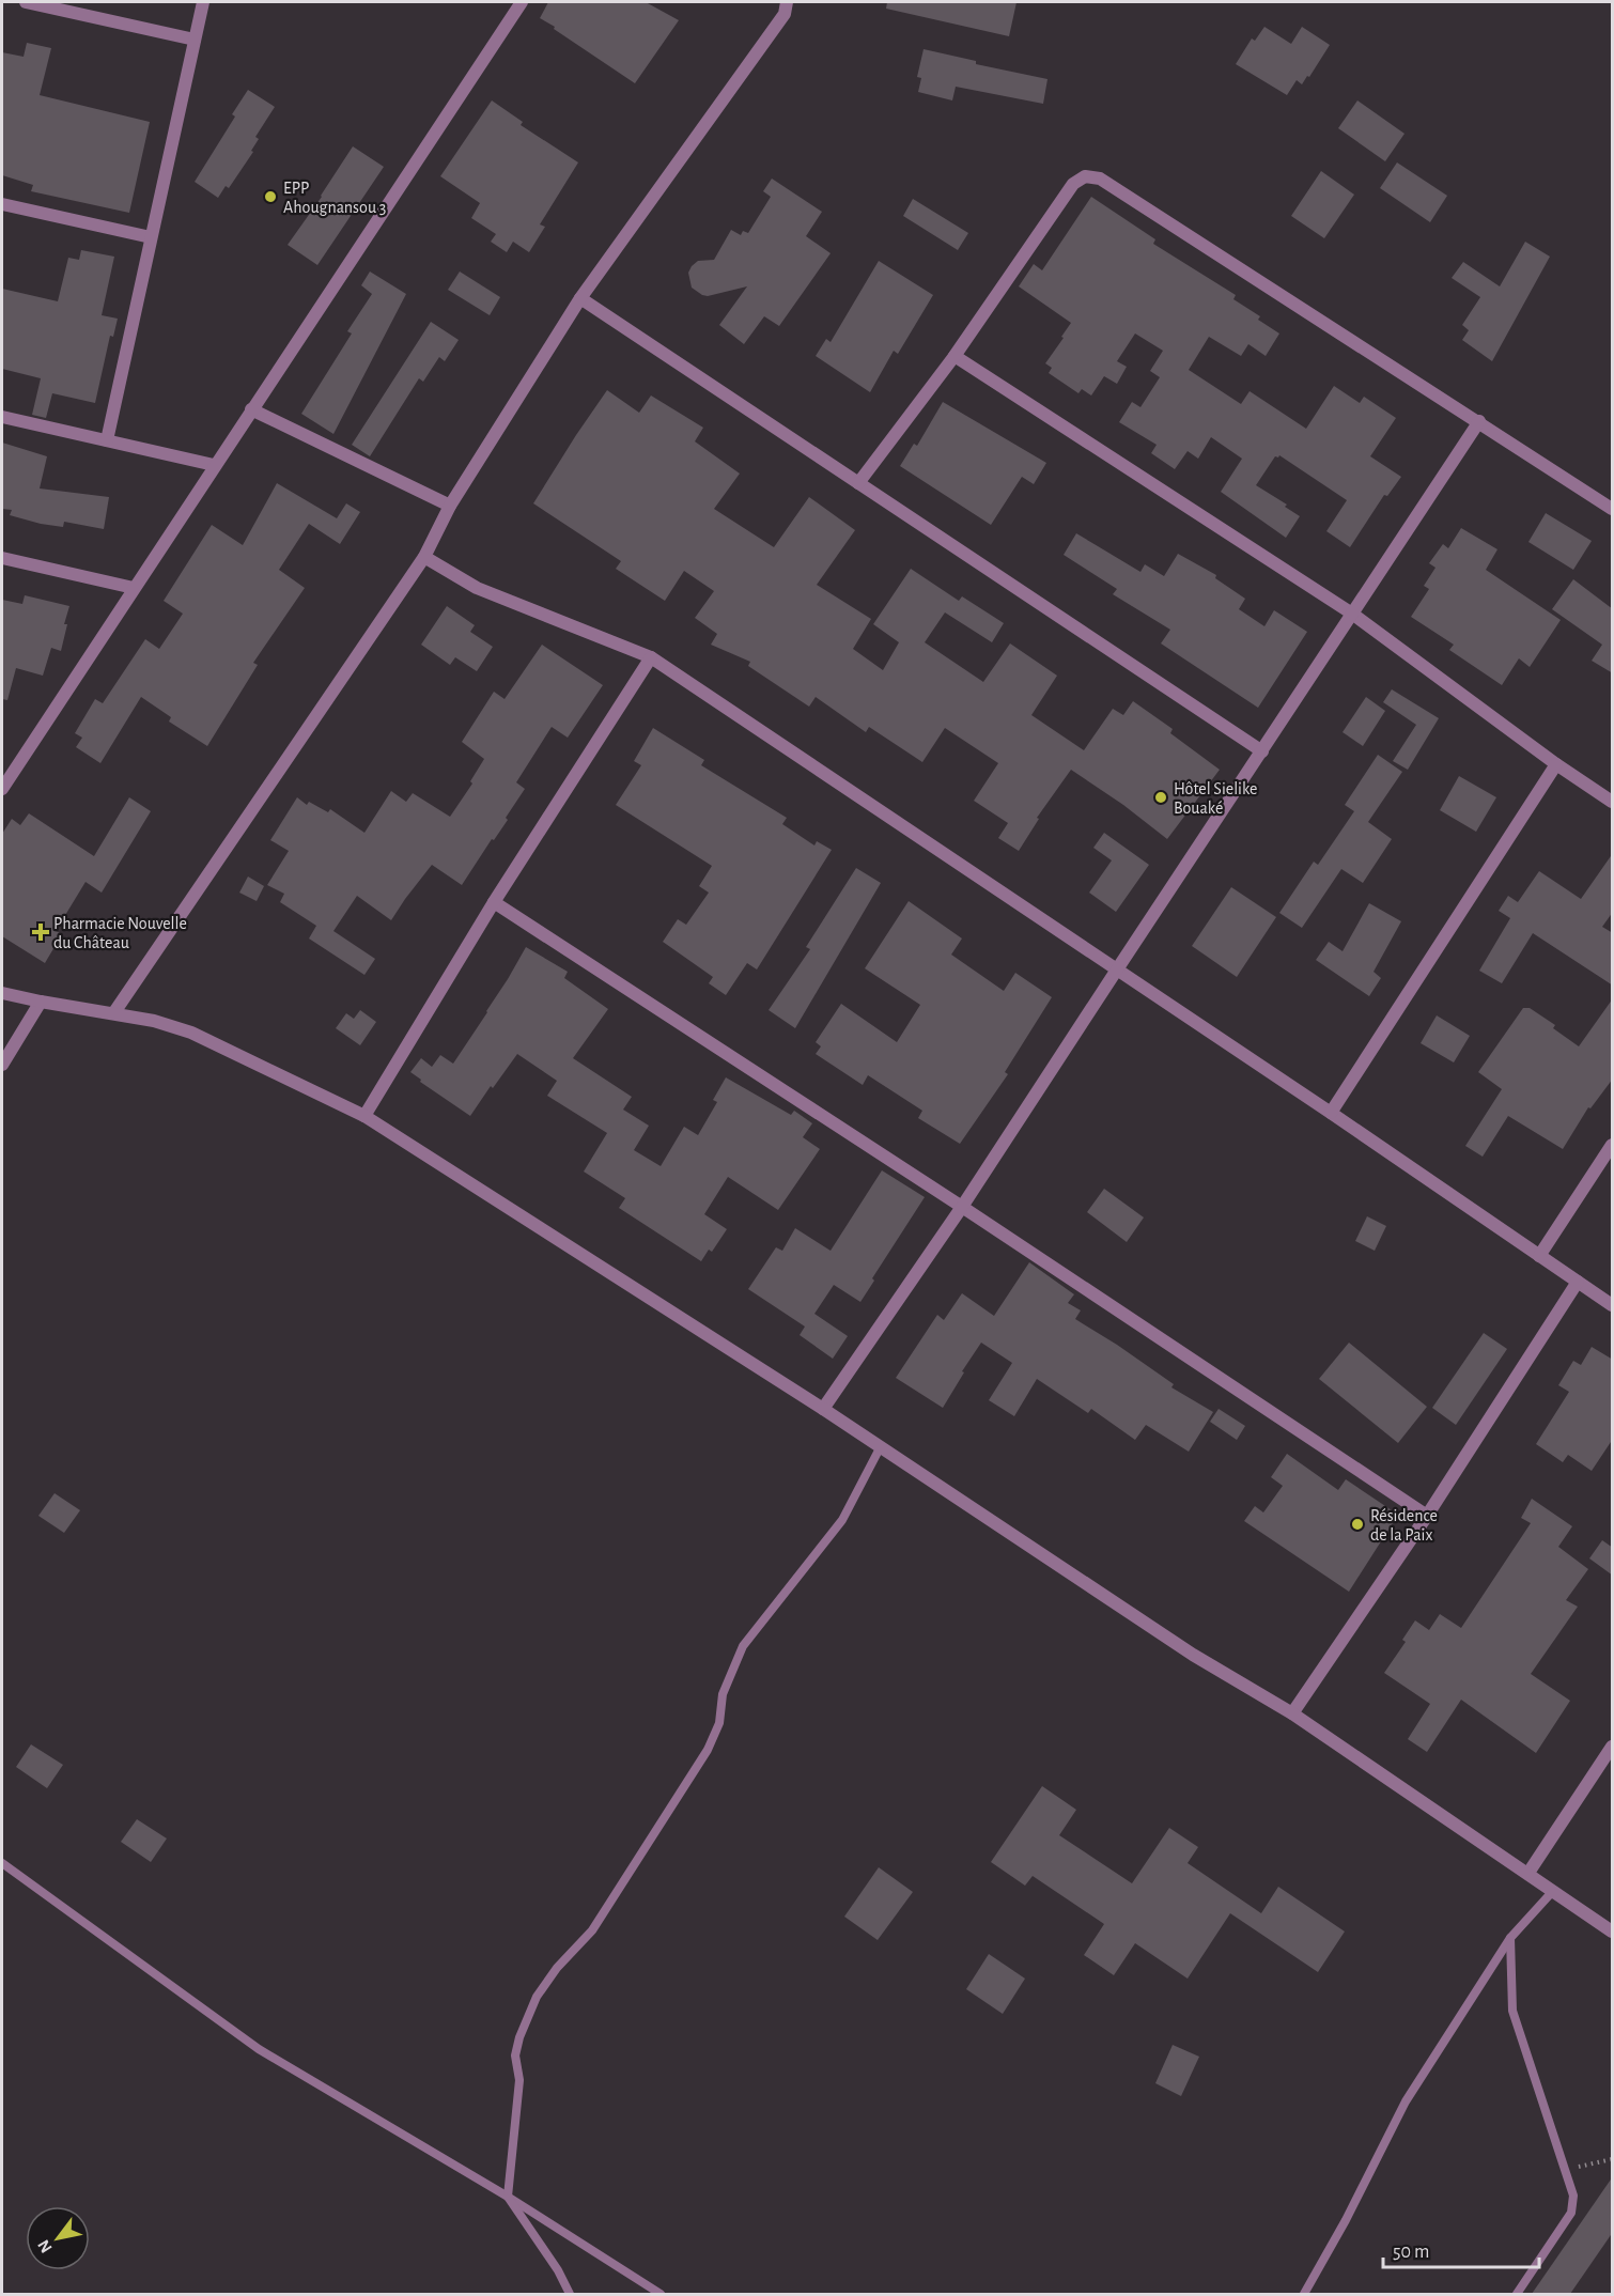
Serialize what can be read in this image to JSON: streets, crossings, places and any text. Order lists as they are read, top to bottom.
{
  "places": {
    "other": ["EPP Ahougnansou 3", "Hôtel Sielike Bouaké", "Résidence de la Paix"],
    "health": ["Pharmacie Nouvelle du Château"]
  },
  "scale_bar": "50 m",
  "north": "bottom left"
}
